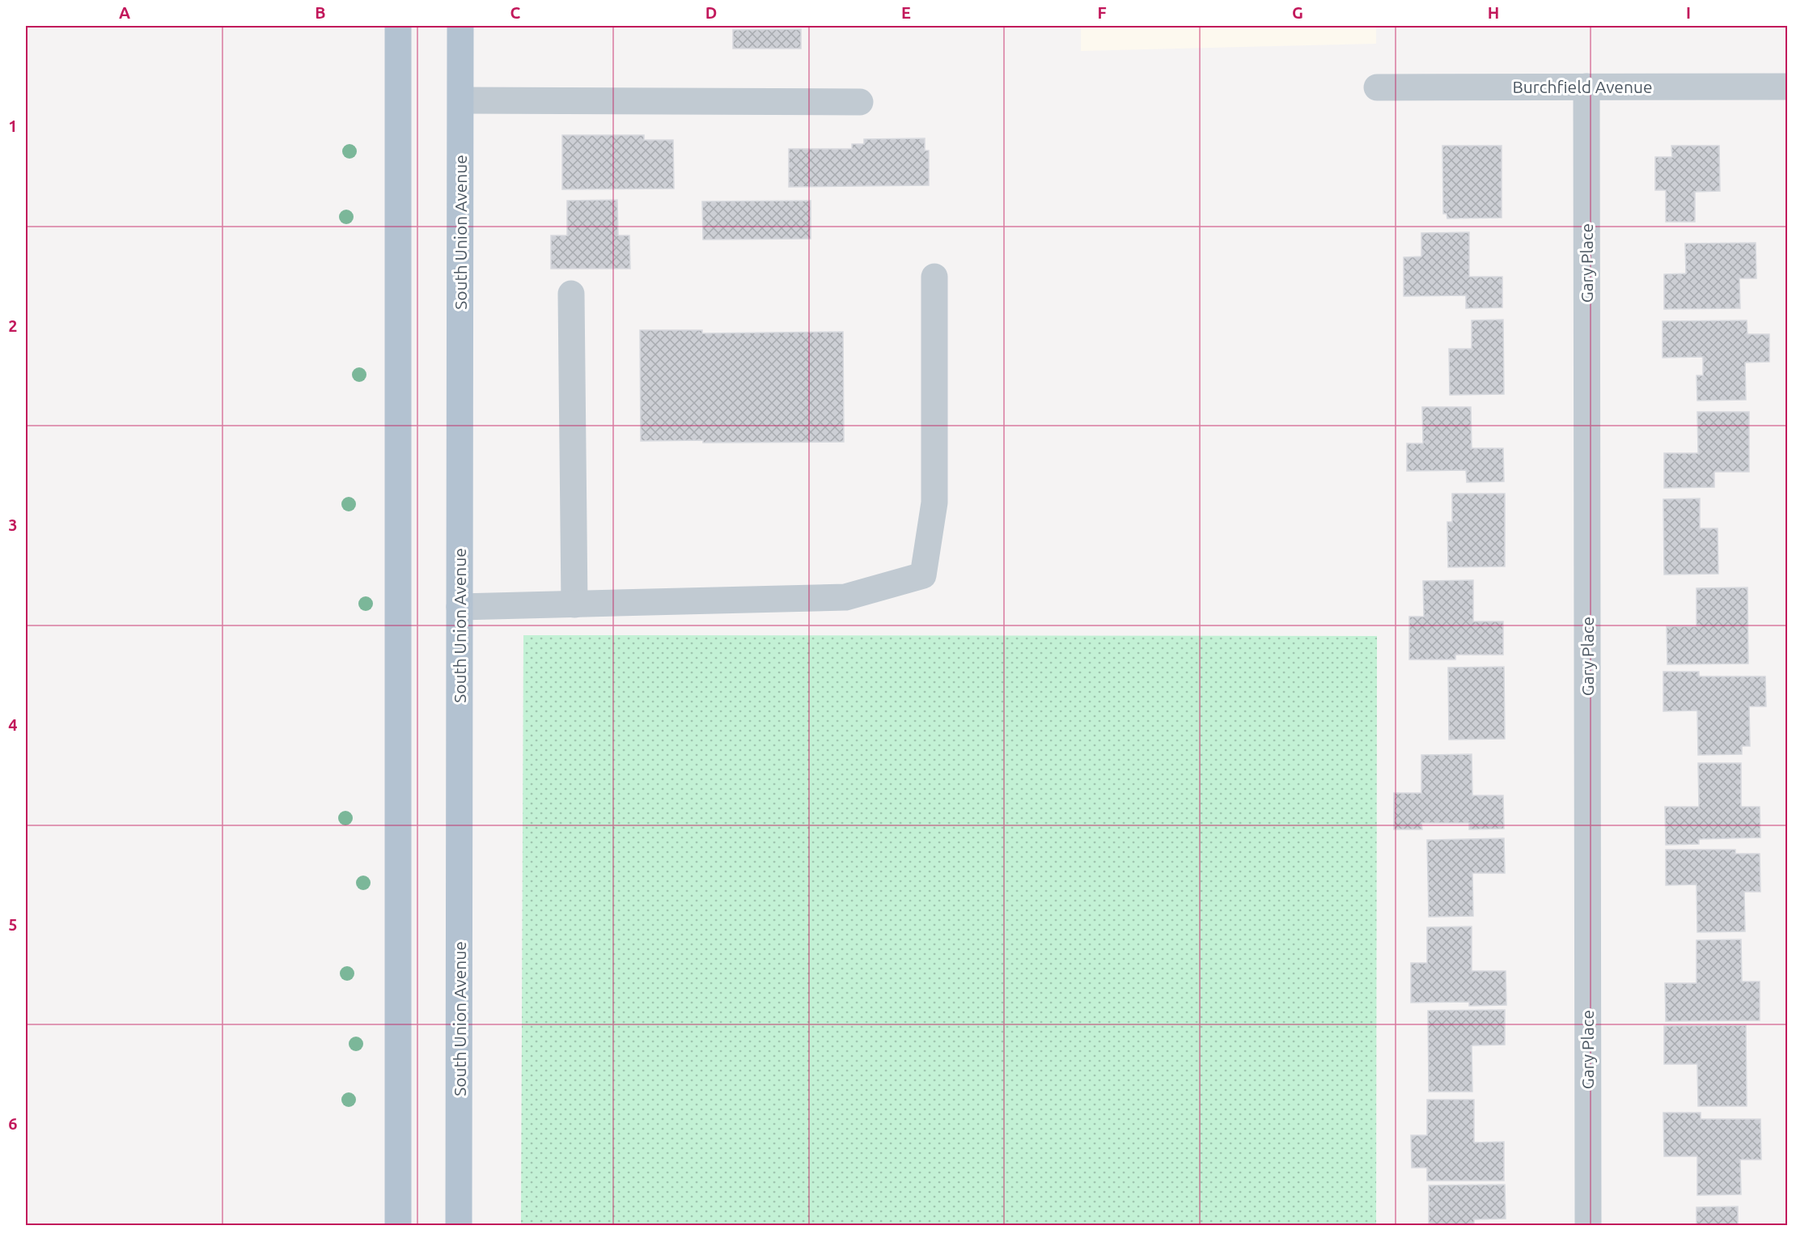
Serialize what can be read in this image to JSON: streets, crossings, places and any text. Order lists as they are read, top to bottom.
{
  "streets": {
    "main road": ["South Union Avenue"],
    "street": ["Burchfield Avenue", "Gary Place"]
  },
  "crossings": [
    ["Burchfield Avenue", "Gary Place"]
  ],
  "grid": {
    "columns": [
      "A",
      "B",
      "C",
      "D",
      "E",
      "F",
      "G",
      "H",
      "I"
    ],
    "rows": [
      "1",
      "2",
      "3",
      "4",
      "5",
      "6"
    ]
  }
}
